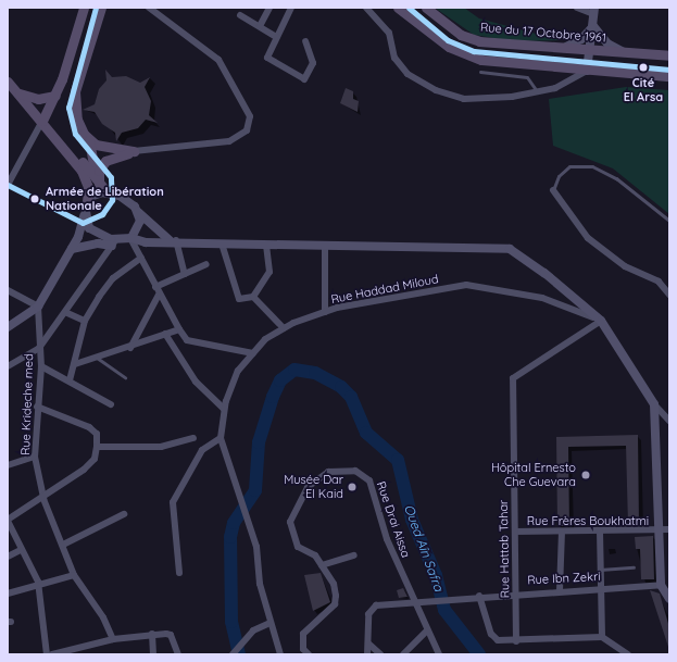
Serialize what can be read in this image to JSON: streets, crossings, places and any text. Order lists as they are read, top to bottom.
{
  "streets": {
    "main road": ["Rue du 17 Octobre 1961"],
    "street": [
      "Rue Haddad Miloud",
      "Rue Krideche med",
      "Rue Drai Aissa",
      "Rue Frères Boukhatmi",
      "Rue Hattab Tahar",
      "Rue Ibn Zekri"
    ]
  },
  "crossings": [
    ["Rue Haddad Miloud", "Rue Hattab Tahar"],
    ["Rue Drai Aissa", "Rue Ibn Zekri"],
    ["Rue Frères Boukhatmi", "Rue Hattab Tahar"],
    ["Rue Hattab Tahar", "Rue Ibn Zekri"]
  ],
  "water": ["Oued Aîn Safra"],
  "places": [
    "Cité El Arsa",
    "Armée de Libération Nationale",
    "Hôpital Ernesto Che Guevara",
    "Musée Dar El Kaid"
  ]
}
